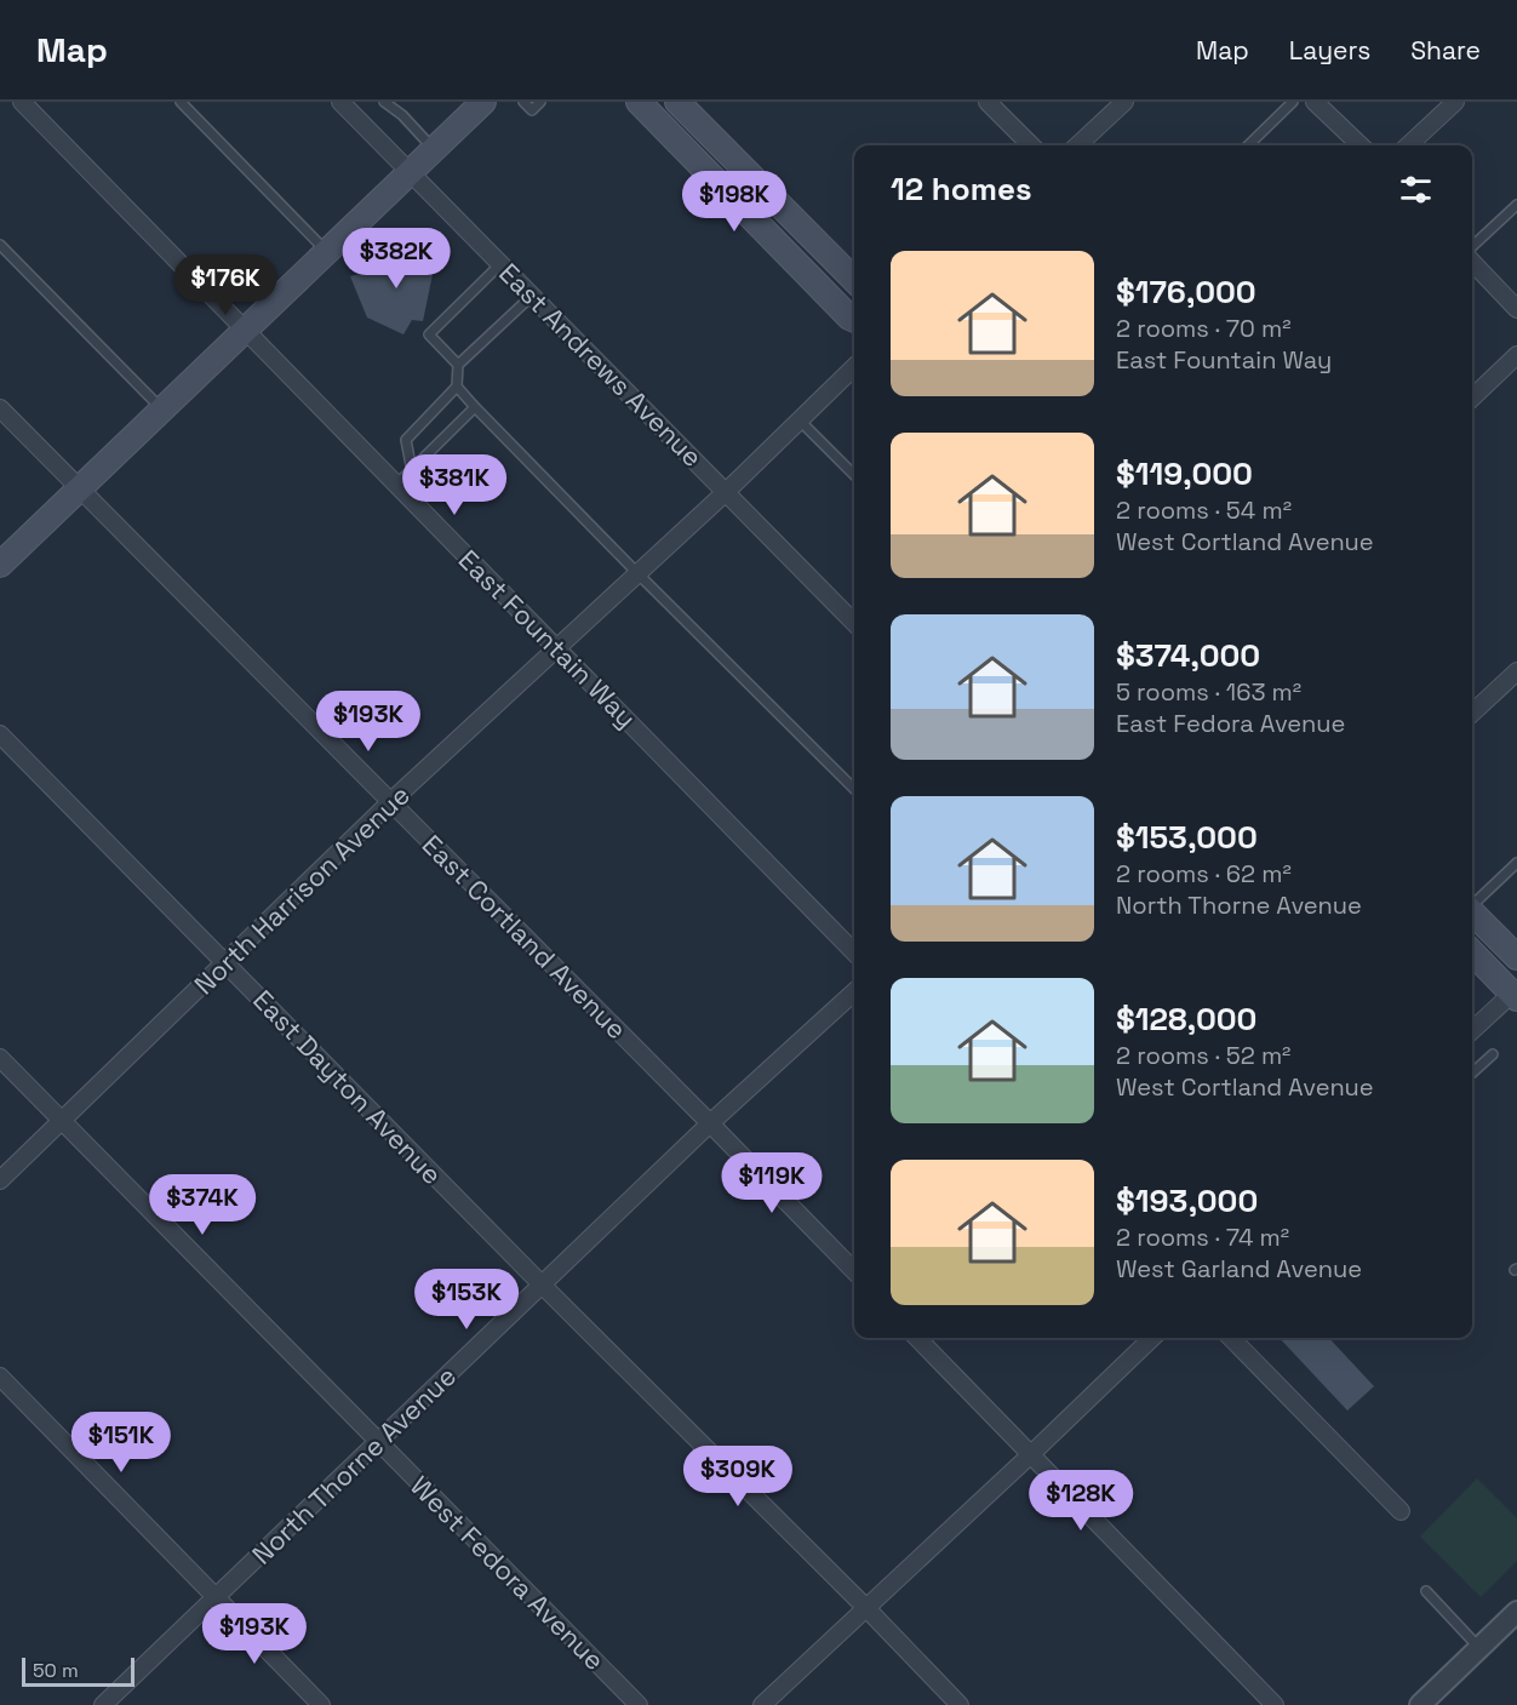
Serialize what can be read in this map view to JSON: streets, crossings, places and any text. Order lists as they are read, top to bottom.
{
  "streets": {
    "street": [
      "East Andrews Avenue",
      "East Fountain Way",
      "North Harrison Avenue",
      "East Cortland Avenue",
      "East Dayton Avenue",
      "North Thorne Avenue",
      "West Fedora Avenue"
    ]
  },
  "crossings": [
    ["East Andrews Avenue", "North Harrison Avenue"],
    ["East Fountain Way", "North Harrison Avenue"],
    ["North Harrison Avenue", "East Cortland Avenue"],
    ["North Harrison Avenue", "East Dayton Avenue"],
    ["North Harrison Avenue", "West Fedora Avenue"],
    ["East Cortland Avenue", "North Thorne Avenue"],
    ["East Dayton Avenue", "North Thorne Avenue"],
    ["North Thorne Avenue", "West Fedora Avenue"]
  ],
  "scale_bar": "50 m",
  "page": {
    "header": "Map",
    "nav": ["Map", "Layers", "Share"],
    "heading": "12 homes",
    "price": [
      "$198K",
      "$382K",
      "$176K",
      "$381K",
      "$193K",
      "$119K",
      "$374K",
      "$153K",
      "$151K",
      "$309K",
      "$128K",
      "$193K"
    ],
    "list": [
      {
        "name": "$176,000",
        "note": "2 rooms · 70 m² · East Fountain Way"
      },
      {
        "name": "$119,000",
        "note": "2 rooms · 54 m² · West Cortland Avenue"
      },
      {
        "name": "$374,000",
        "note": "5 rooms · 163 m² · East Fedora Avenue"
      },
      {
        "name": "$153,000",
        "note": "2 rooms · 62 m² · North Thorne Avenue"
      },
      {
        "name": "$128,000",
        "note": "2 rooms · 52 m² · West Cortland Avenue"
      },
      {
        "name": "$193,000",
        "note": "2 rooms · 74 m² · West Garland Avenue"
      }
    ],
    "scale": "50 m"
  }
}
